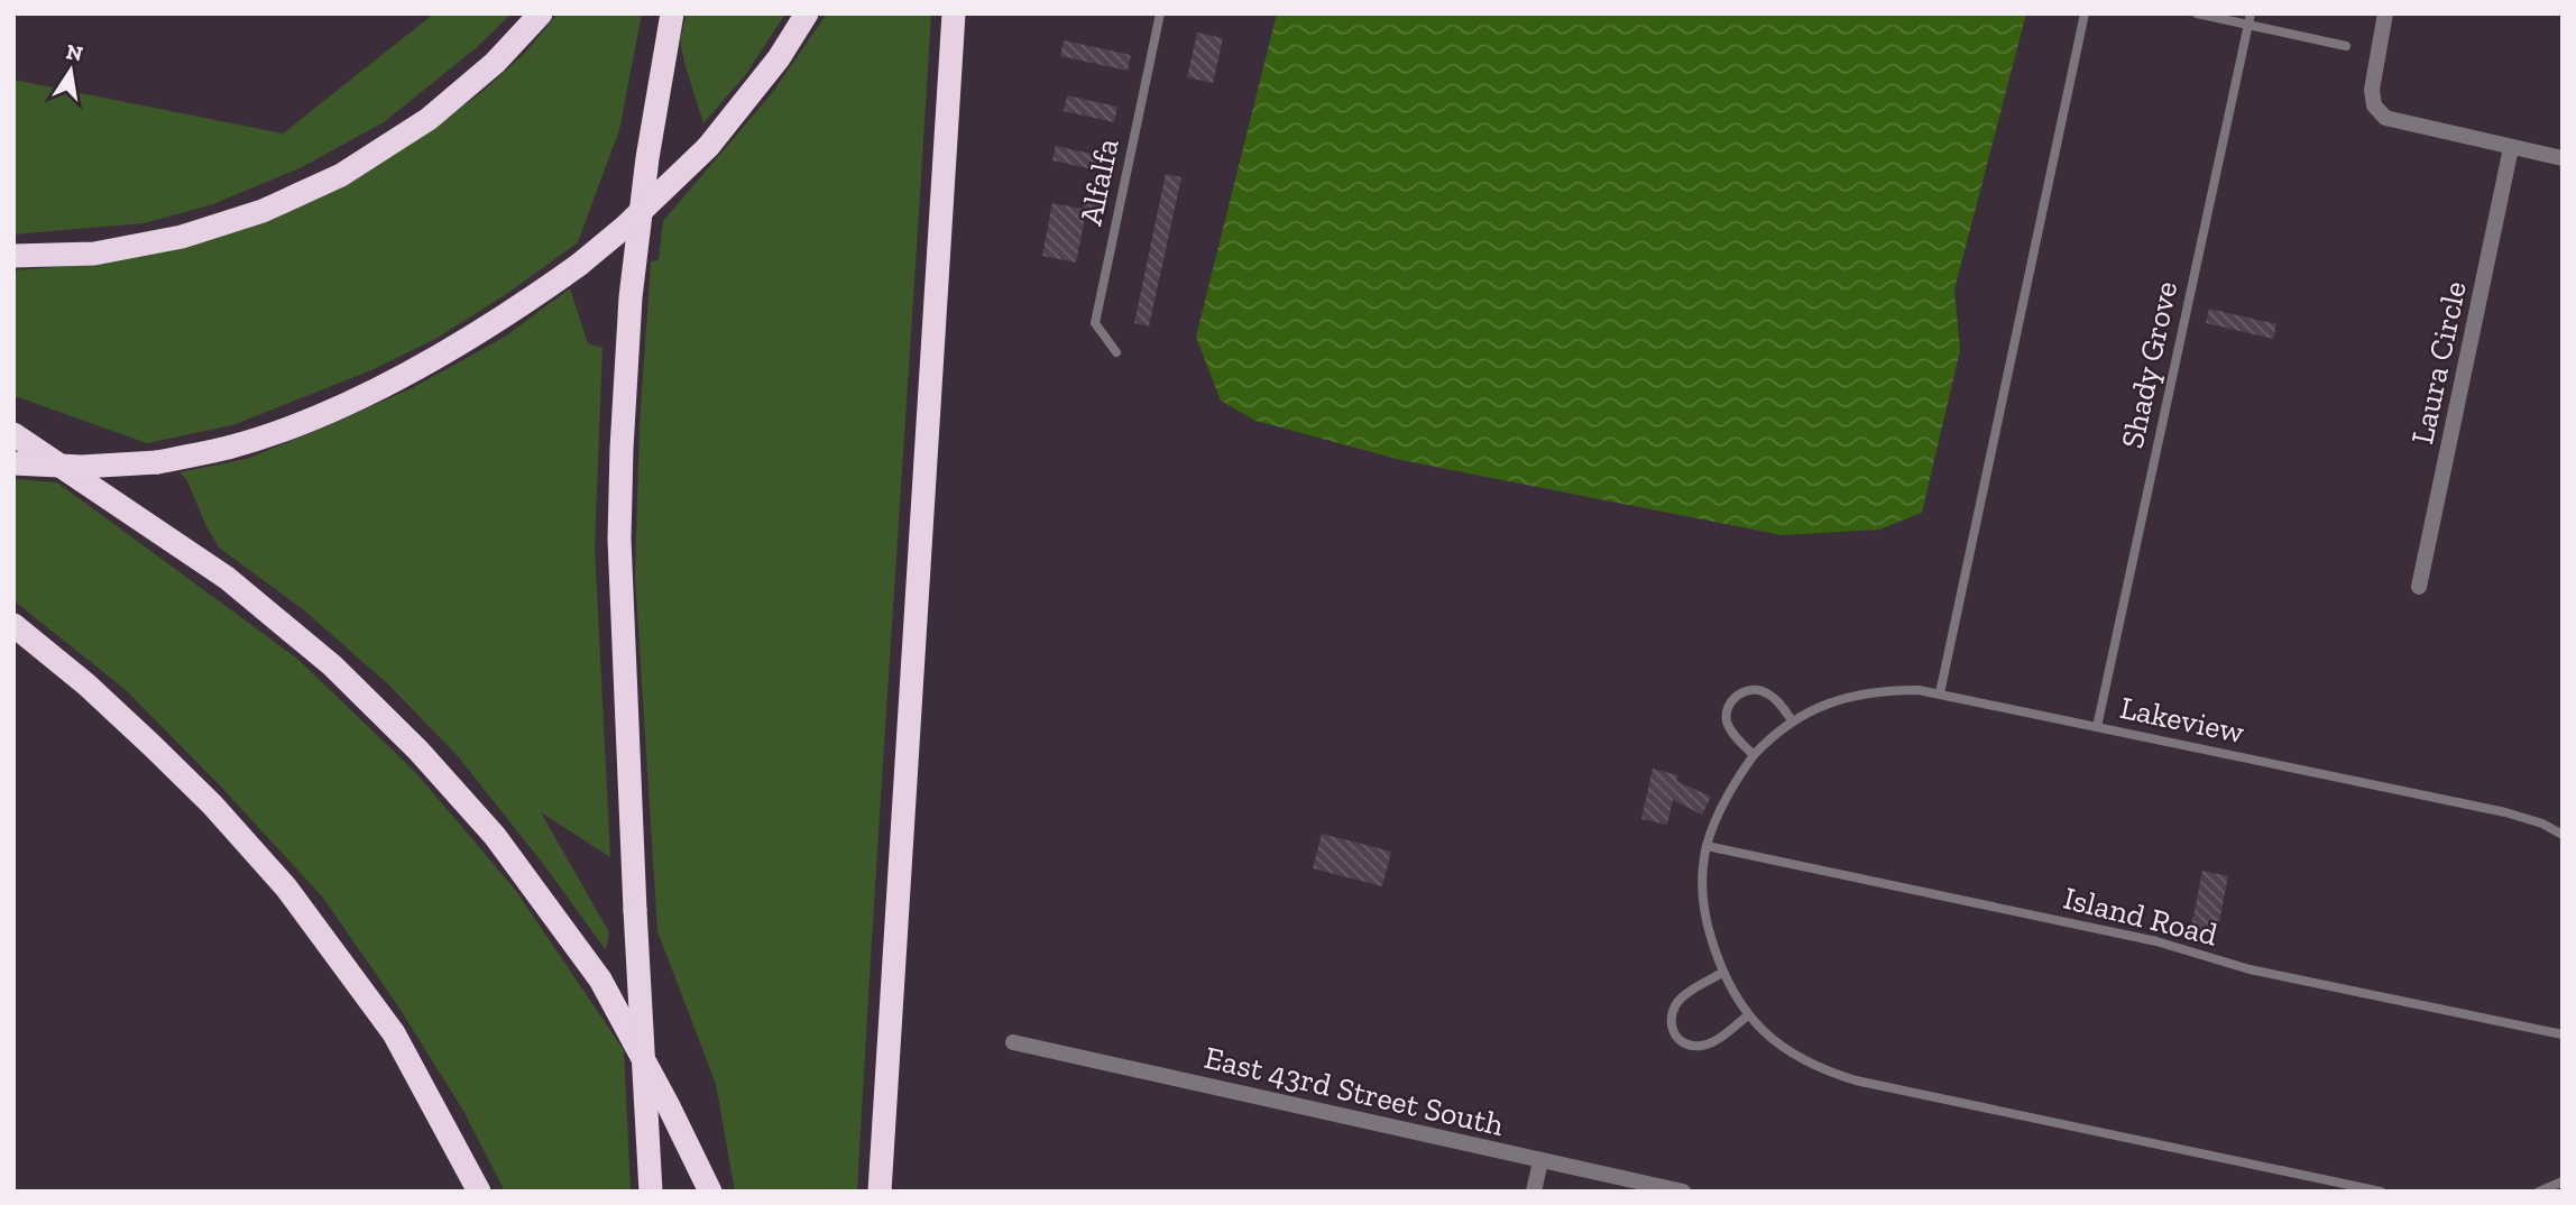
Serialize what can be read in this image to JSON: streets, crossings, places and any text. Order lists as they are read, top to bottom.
{
  "streets": {
    "street": ["Laura Circle", "East 43rd Street South"],
    "lane": [
      "Alfalfa",
      "Shady Grove",
      "Lakeview",
      "Island Road"
    ]
  },
  "crossings": [
    ["Shady Grove", "Lakeview"],
    ["Lakeview", "Island Road"]
  ],
  "north": "top"
}
